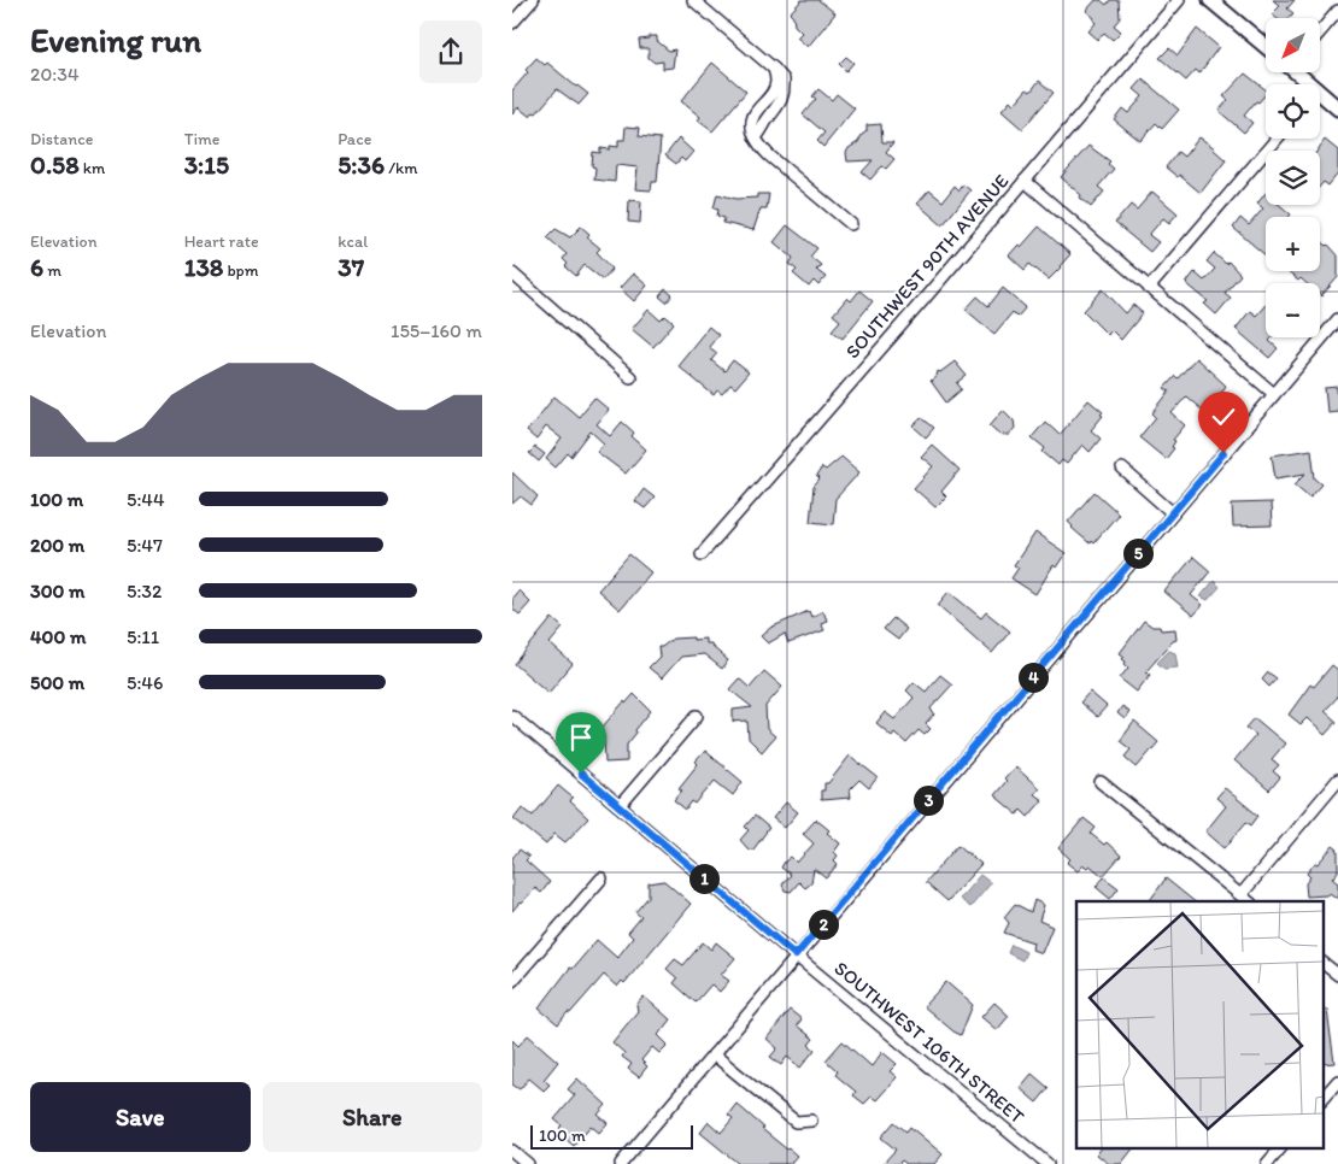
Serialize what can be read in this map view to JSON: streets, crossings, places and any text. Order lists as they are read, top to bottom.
{
  "streets": {
    "street": ["SOUTHWEST 90TH AVENUE", "SOUTHWEST 106TH STREET"]
  },
  "scale_bar": "100 m",
  "north": "bottom left",
  "page": {
    "heading": ["Evening run", "20:34"],
    "map_buttons": ["+", "−"],
    "stats": [
      ["Distance", "0.58 km"],
      ["Time", "3:15"],
      ["Pace", "5:36 /km"],
      ["Elevation", "6 m"],
      ["Heart rate", "138 bpm"],
      ["kcal", "37"]
    ],
    "chart": ["Elevation", "155–160 m"],
    "list": [
      {
        "name": "100 m",
        "note": "5:44"
      },
      {
        "name": "200 m",
        "note": "5:47"
      },
      {
        "name": "300 m",
        "note": "5:32"
      },
      {
        "name": "400 m",
        "note": "5:11"
      },
      {
        "name": "500 m",
        "note": "5:46"
      }
    ],
    "pins": [
      "5",
      "4",
      "3",
      "1",
      "2"
    ],
    "buttons": ["Save", "Share"],
    "scale": "100 m"
  }
}
